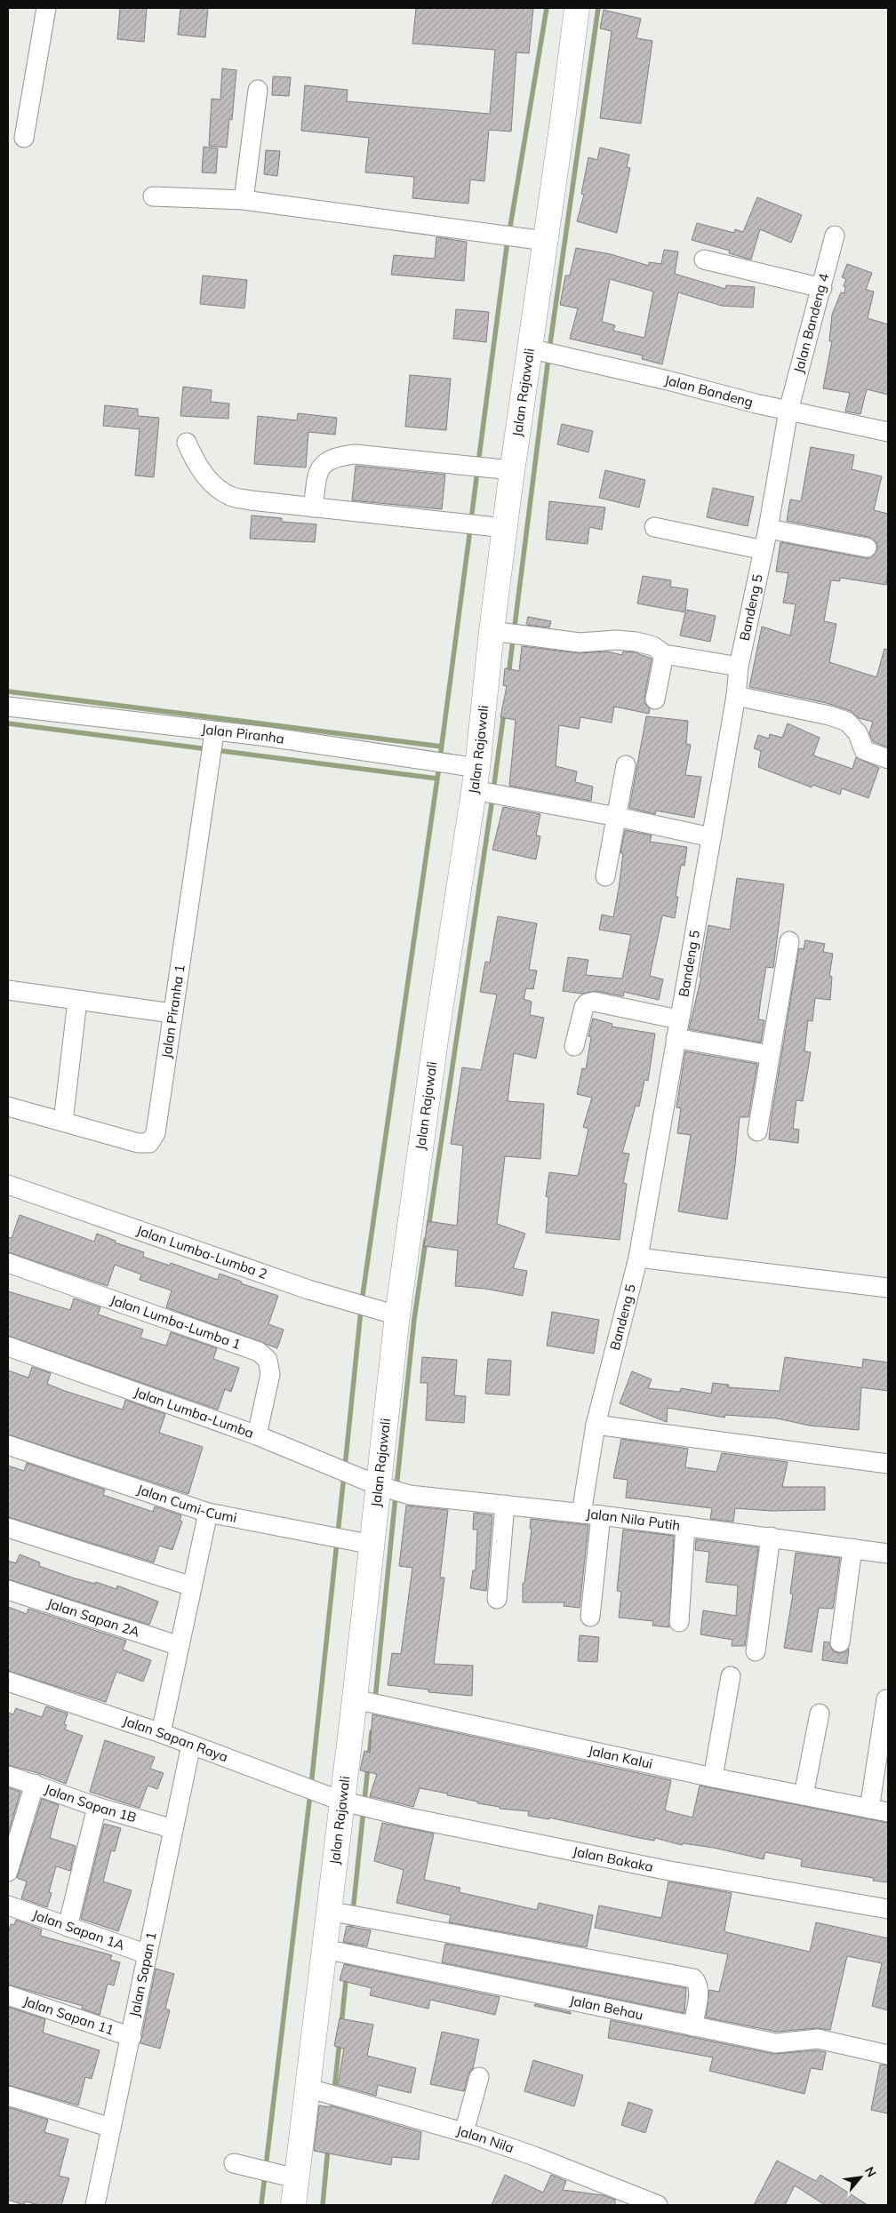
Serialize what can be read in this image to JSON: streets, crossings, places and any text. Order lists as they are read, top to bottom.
{
  "streets": {
    "main road": ["Jalan Rajawali"],
    "street": [
      "Jalan Bandeng 4",
      "Jalan Bandeng",
      "Bandeng 5",
      "Jalan Piranha",
      "Jalan Piranha 1",
      "Jalan Lumba-Lumba 2",
      "Jalan Lumba-Lumba 1",
      "Jalan Lumba-Lumba",
      "Jalan Cumi-Cumi",
      "Jalan Nila Putih",
      "Jalan Sapan 2A",
      "Jalan Sapan Raya",
      "Jalan Kalui",
      "Jalan Sapan 1B",
      "Jalan Bakaka",
      "Jalan Sapan 1A",
      "Jalan Sapan 1",
      "Jalan Behau",
      "Jalan Sapan 11",
      "Jalan Nila"
    ]
  },
  "crossings": [
    ["Jalan Bandeng 4", "Jalan Bandeng"],
    ["Jalan Bandeng 4", "Bandeng 5"],
    ["Jalan Bandeng", "Jalan Rajawali"],
    ["Jalan Bandeng", "Bandeng 5"],
    ["Jalan Rajawali", "Jalan Piranha"],
    ["Jalan Rajawali", "Jalan Lumba-Lumba 2"],
    ["Jalan Rajawali", "Jalan Lumba-Lumba"],
    ["Jalan Rajawali", "Jalan Cumi-Cumi"],
    ["Jalan Rajawali", "Jalan Nila Putih"],
    ["Jalan Rajawali", "Jalan Sapan Raya"],
    ["Jalan Rajawali", "Jalan Kalui"],
    ["Jalan Rajawali", "Jalan Bakaka"],
    ["Jalan Rajawali", "Jalan Behau"],
    ["Jalan Rajawali", "Jalan Nila"],
    ["Bandeng 5", "Jalan Piranha"],
    ["Bandeng 5", "Jalan Nila Putih"],
    ["Jalan Piranha", "Jalan Piranha 1"],
    ["Jalan Lumba-Lumba 1", "Jalan Lumba-Lumba"],
    ["Jalan Lumba-Lumba", "Jalan Nila Putih"],
    ["Jalan Sapan Raya", "Jalan Bakaka"],
    ["Jalan Sapan Raya", "Jalan Sapan 1"],
    ["Jalan Sapan 1B", "Jalan Sapan 1"],
    ["Jalan Sapan 1A", "Jalan Sapan 1"],
    ["Jalan Sapan 1", "Jalan Sapan 11"]
  ],
  "north": "top right"
}
